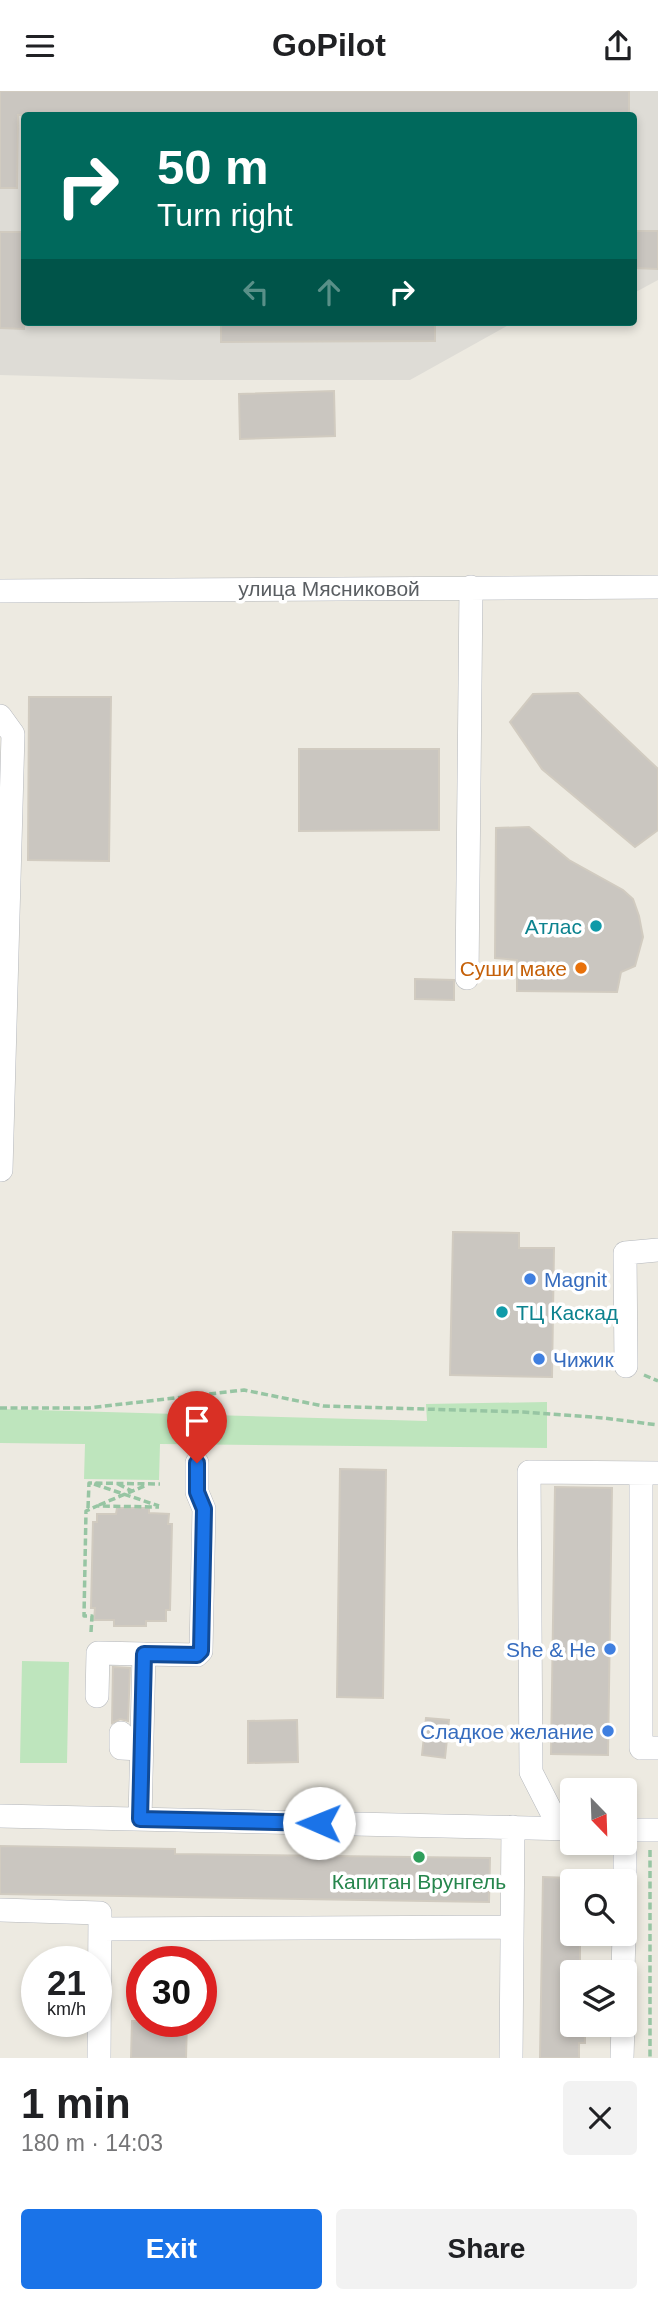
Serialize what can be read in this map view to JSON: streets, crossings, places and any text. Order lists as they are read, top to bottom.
{
  "streets": {
    "street": ["улица Мясниковой"]
  },
  "places": [
    "Атлас",
    "Суши маке",
    "Magnit",
    "ТЦ Каскад",
    "Чижик",
    "She & He",
    "Сладкое желание",
    "Капитан Врунгель"
  ],
  "north": "bottom right",
  "page": {
    "header": "GoPilot",
    "turn": ["50 m", "Turn right"],
    "speed": "21 km/h",
    "limit": "30",
    "heading": ["1 min", "180 m · 14:03"],
    "buttons": ["Exit", "Share"]
  }
}
